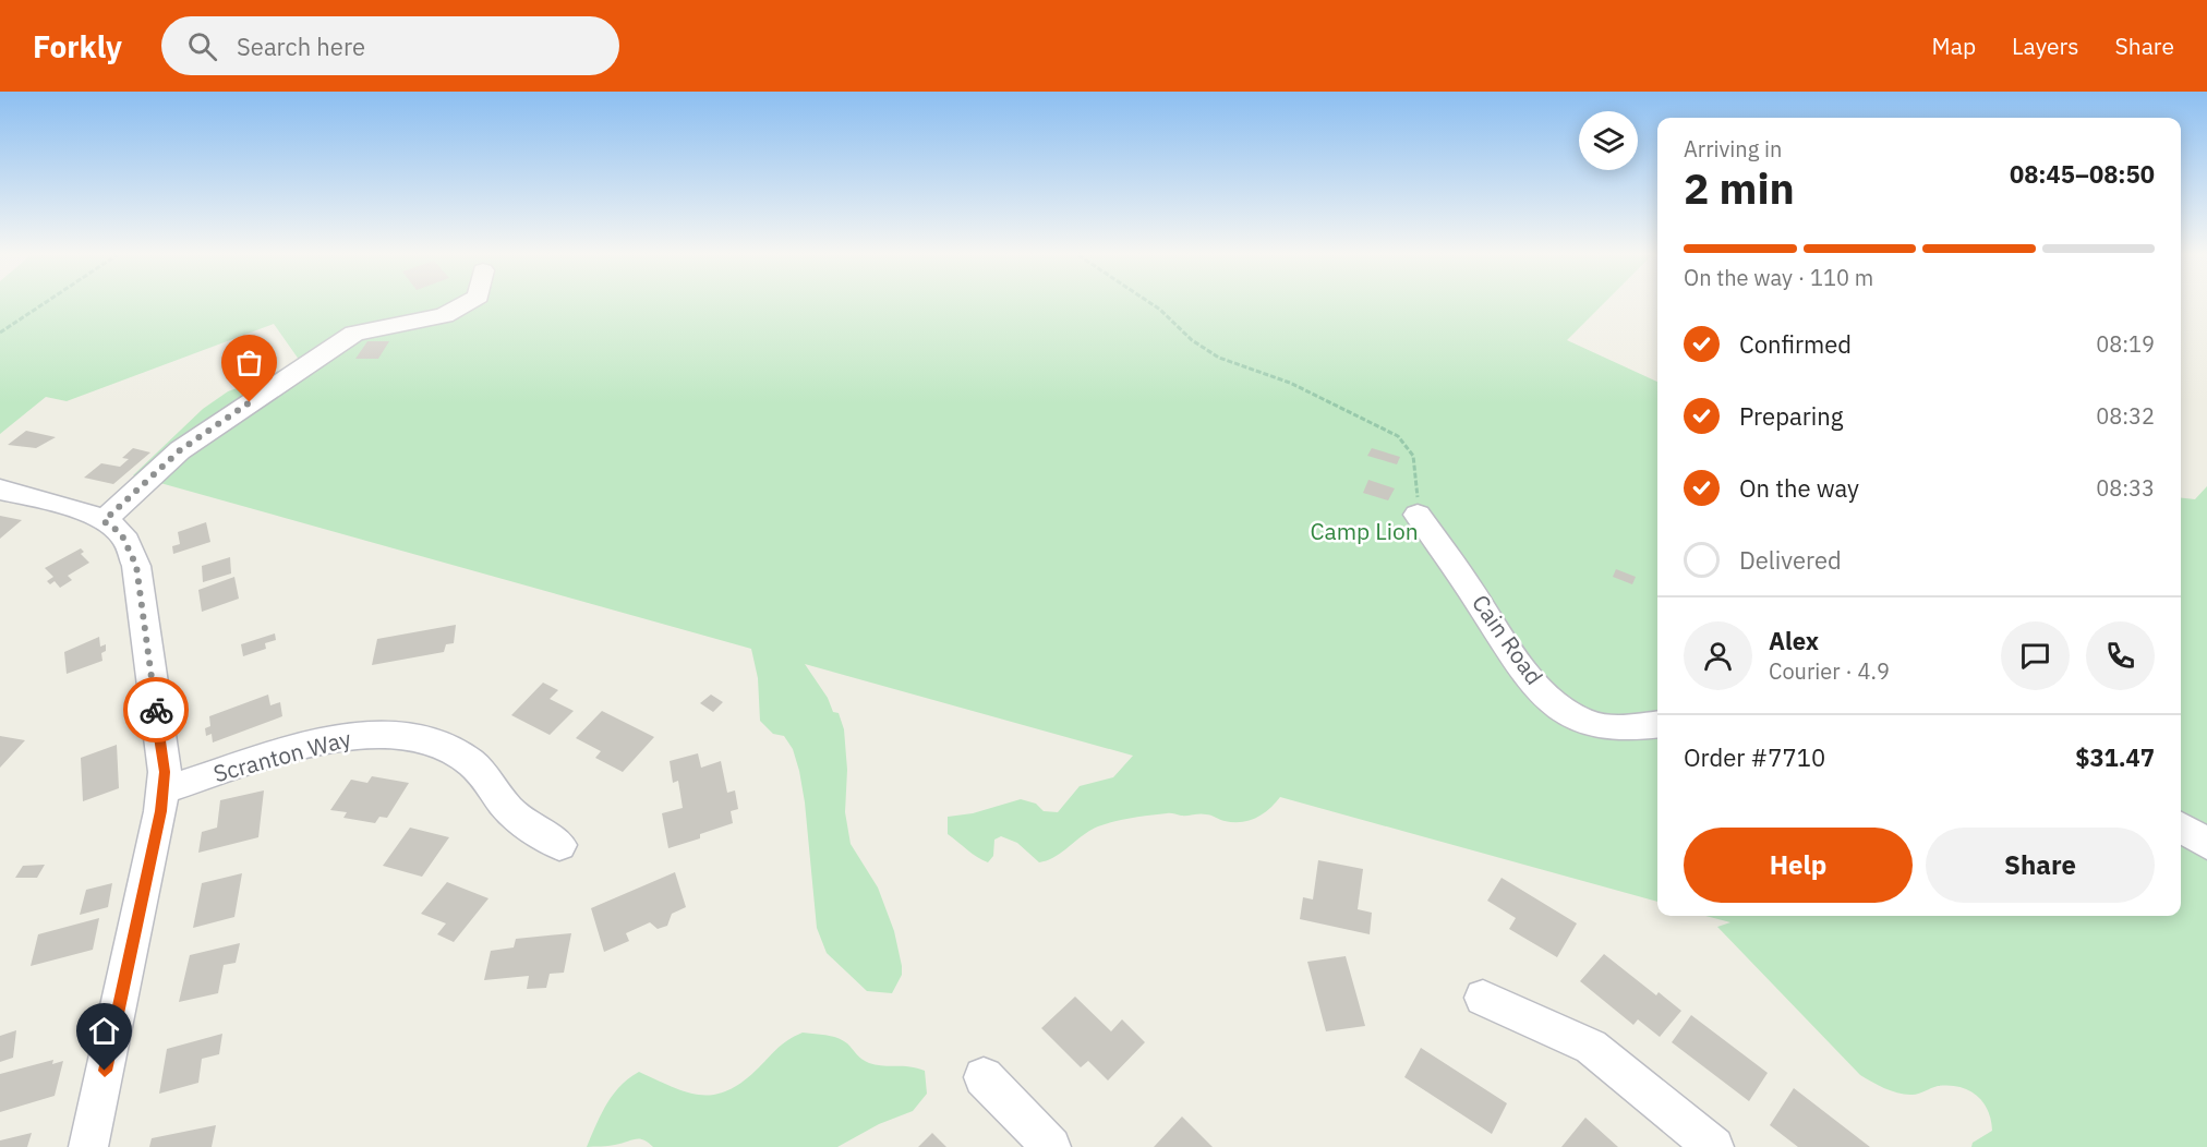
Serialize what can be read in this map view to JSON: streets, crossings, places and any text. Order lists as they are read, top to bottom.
{
  "streets": {
    "street": ["Cain Road", "Scranton Way"]
  },
  "parks": ["Camp Lion"],
  "page": {
    "header": "Forkly",
    "search": "Search here",
    "nav": ["Map", "Layers", "Share"],
    "heading": ["2 min", "Arriving in", "08:45–08:50"],
    "panel": [
      "Alex",
      "Courier · 4.9",
      "Order #7710",
      "$31.47"
    ],
    "bar": "On the way · 110 m",
    "list": [
      ["Confirmed", "08:19"],
      ["Preparing", "08:32"],
      ["On the way", "08:33"],
      "Delivered"
    ],
    "buttons": ["Help", "Share"]
  }
}
